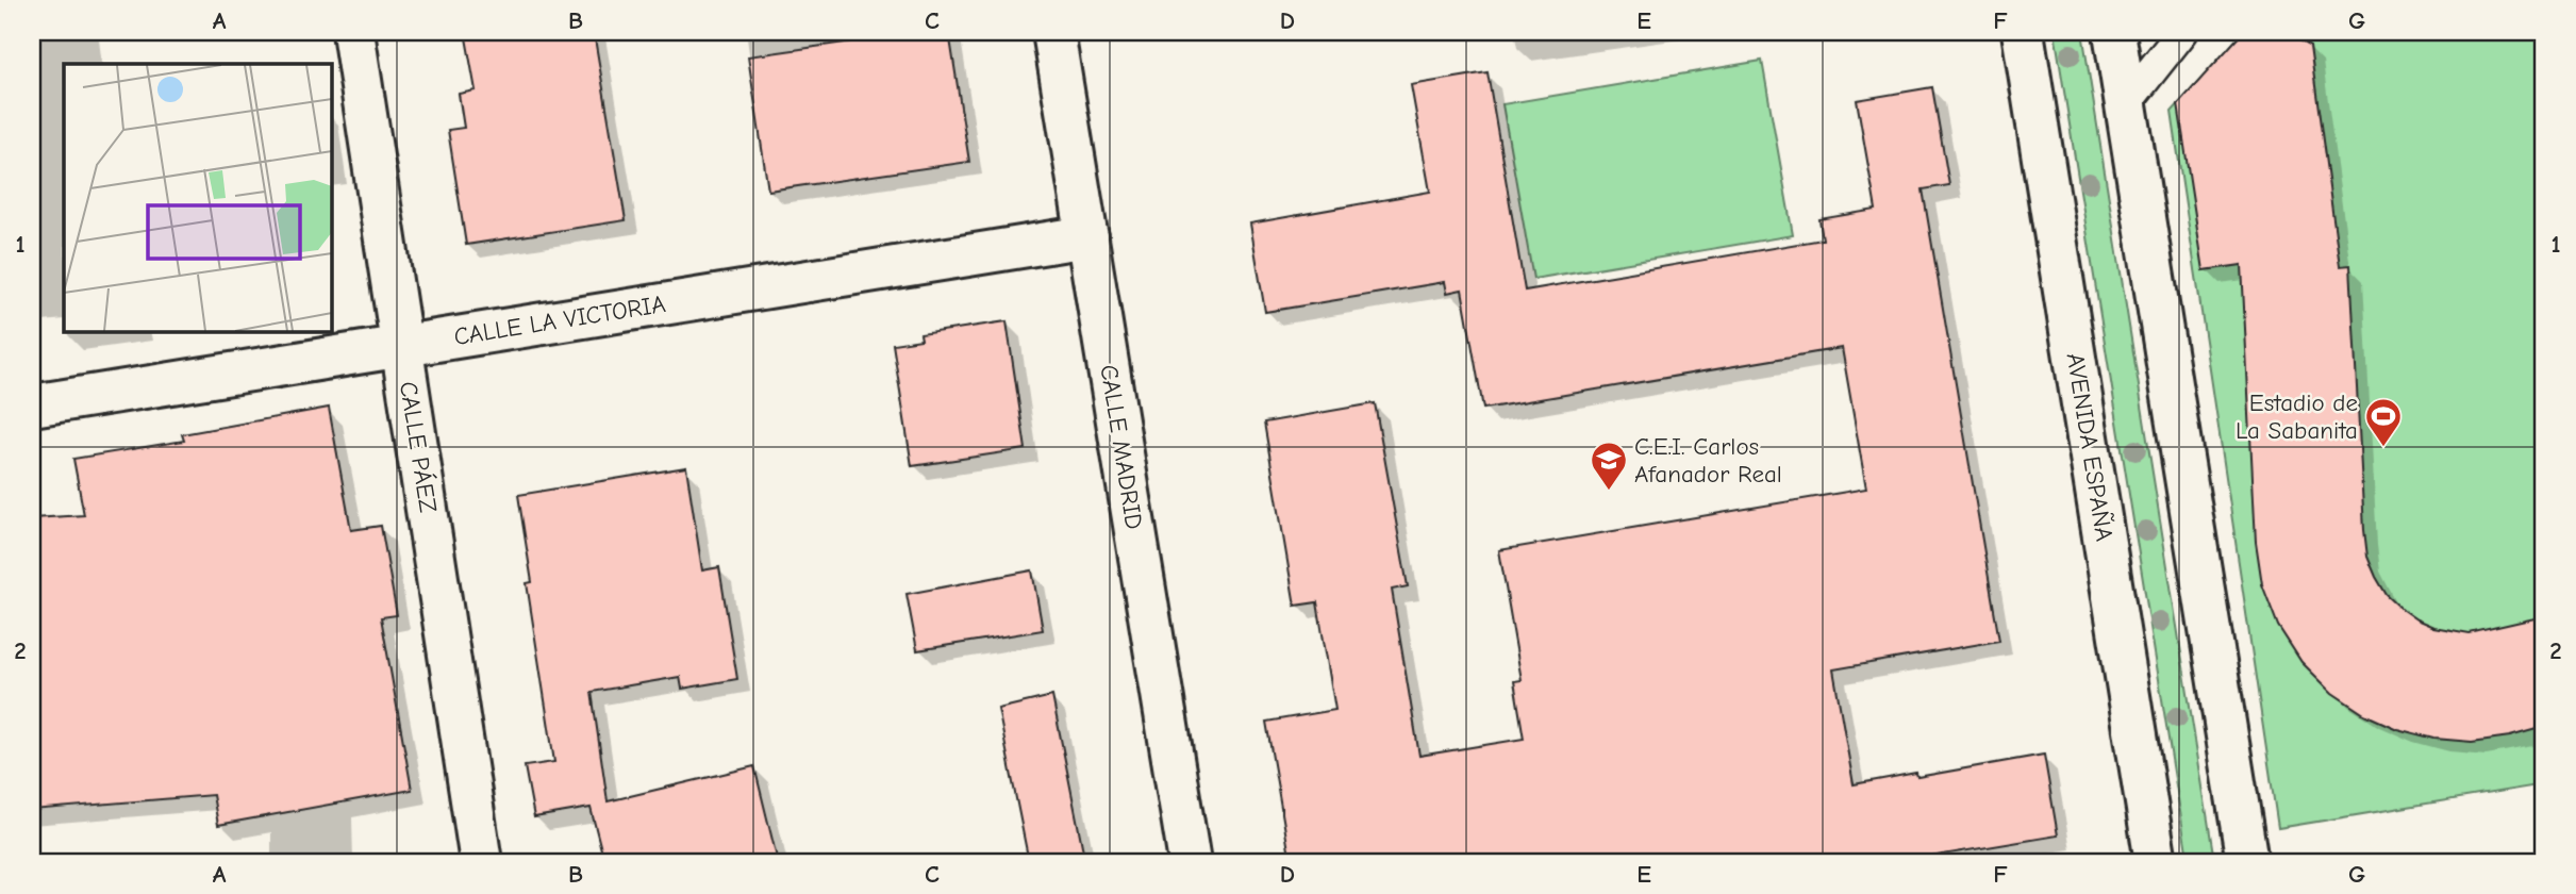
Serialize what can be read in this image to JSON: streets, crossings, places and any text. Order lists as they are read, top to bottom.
{
  "streets": {
    "street": [
      "CALLE LA VICTORIA",
      "CALLE PÁEZ",
      "CALLE MADRID",
      "AVENIDA ESPAÑA"
    ]
  },
  "crossings": [
    ["CALLE LA VICTORIA", "CALLE PÁEZ"],
    ["CALLE LA VICTORIA", "CALLE MADRID"]
  ],
  "places": {
    "sports": ["Estadio de La Sabanita"],
    "school or university": ["C.E.I. Carlos Afanador Real"]
  },
  "grid": {
    "columns": [
      "A",
      "B",
      "C",
      "D",
      "E",
      "F",
      "G"
    ],
    "rows": ["1", "2"]
  }
}
